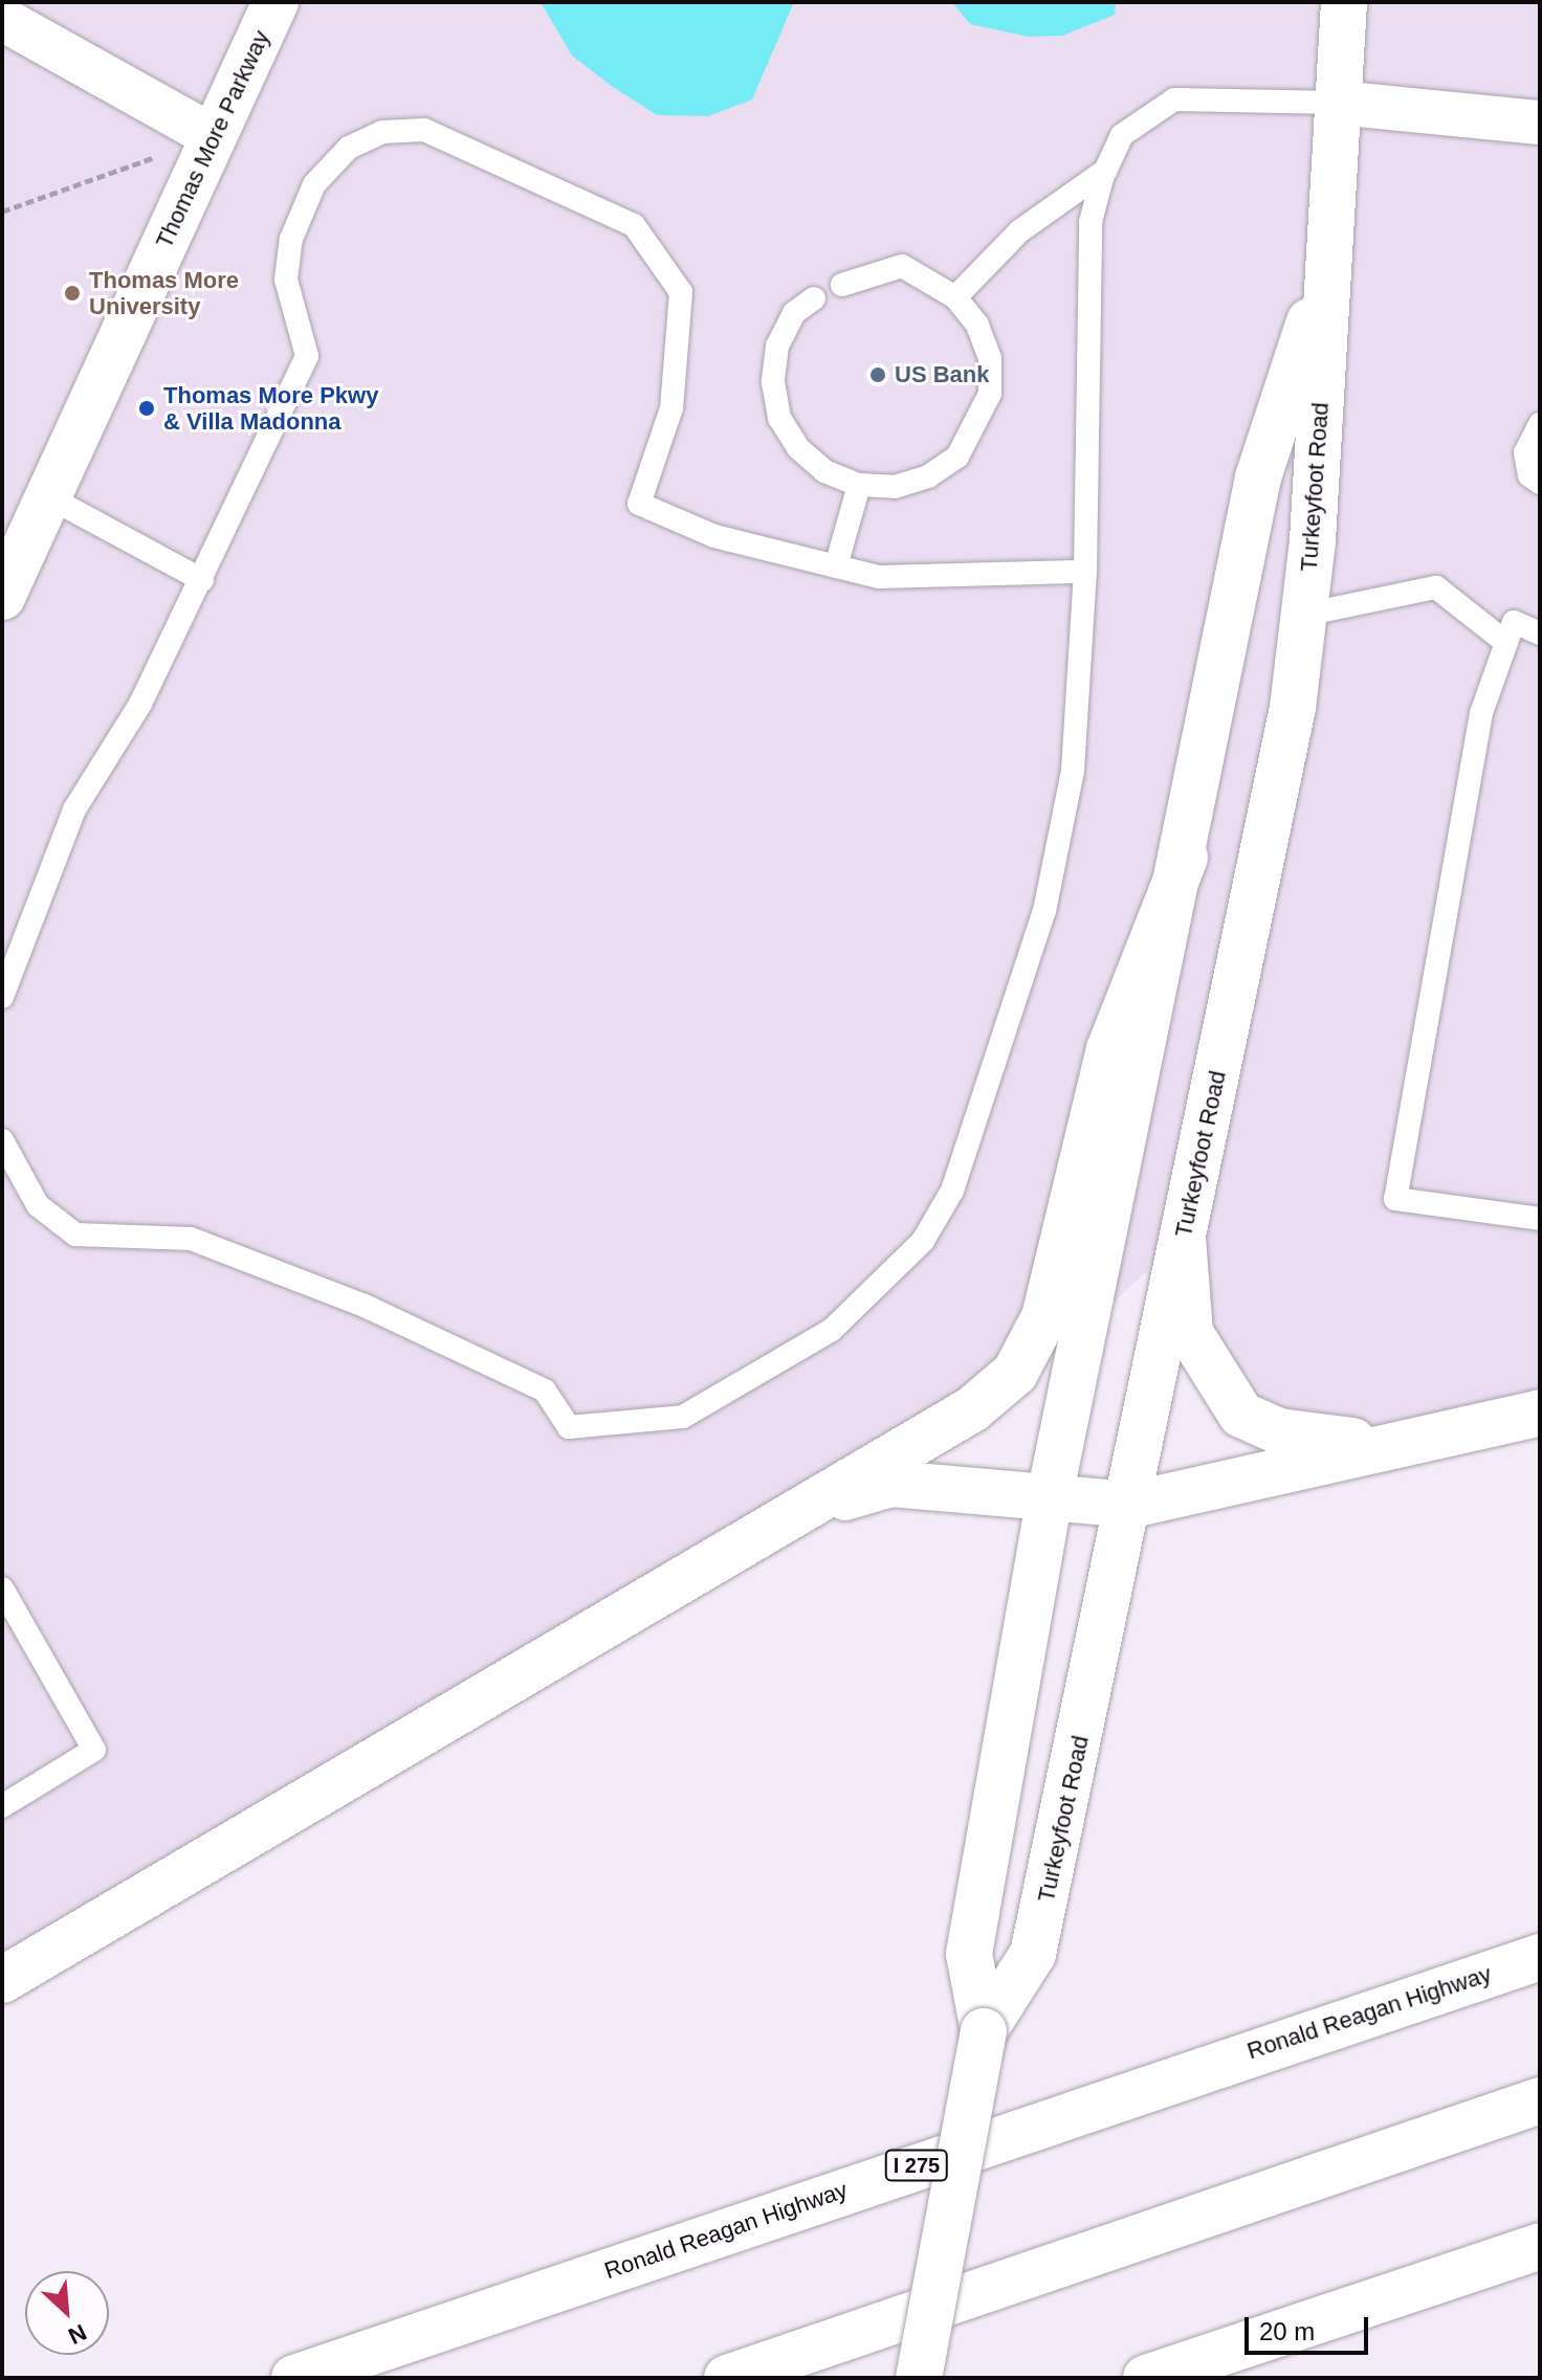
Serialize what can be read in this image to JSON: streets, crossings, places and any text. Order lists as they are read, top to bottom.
{
  "streets": {
    "main road": [
      "Thomas More Parkway",
      "Turkeyfoot Road",
      "Ronald Reagan Highway",
      "I 275"
    ]
  },
  "places": ["Thomas More University", "US Bank", "Thomas More Pkwy & Villa Madonna"],
  "scale_bar": "20 m",
  "north": "bottom right"
}
